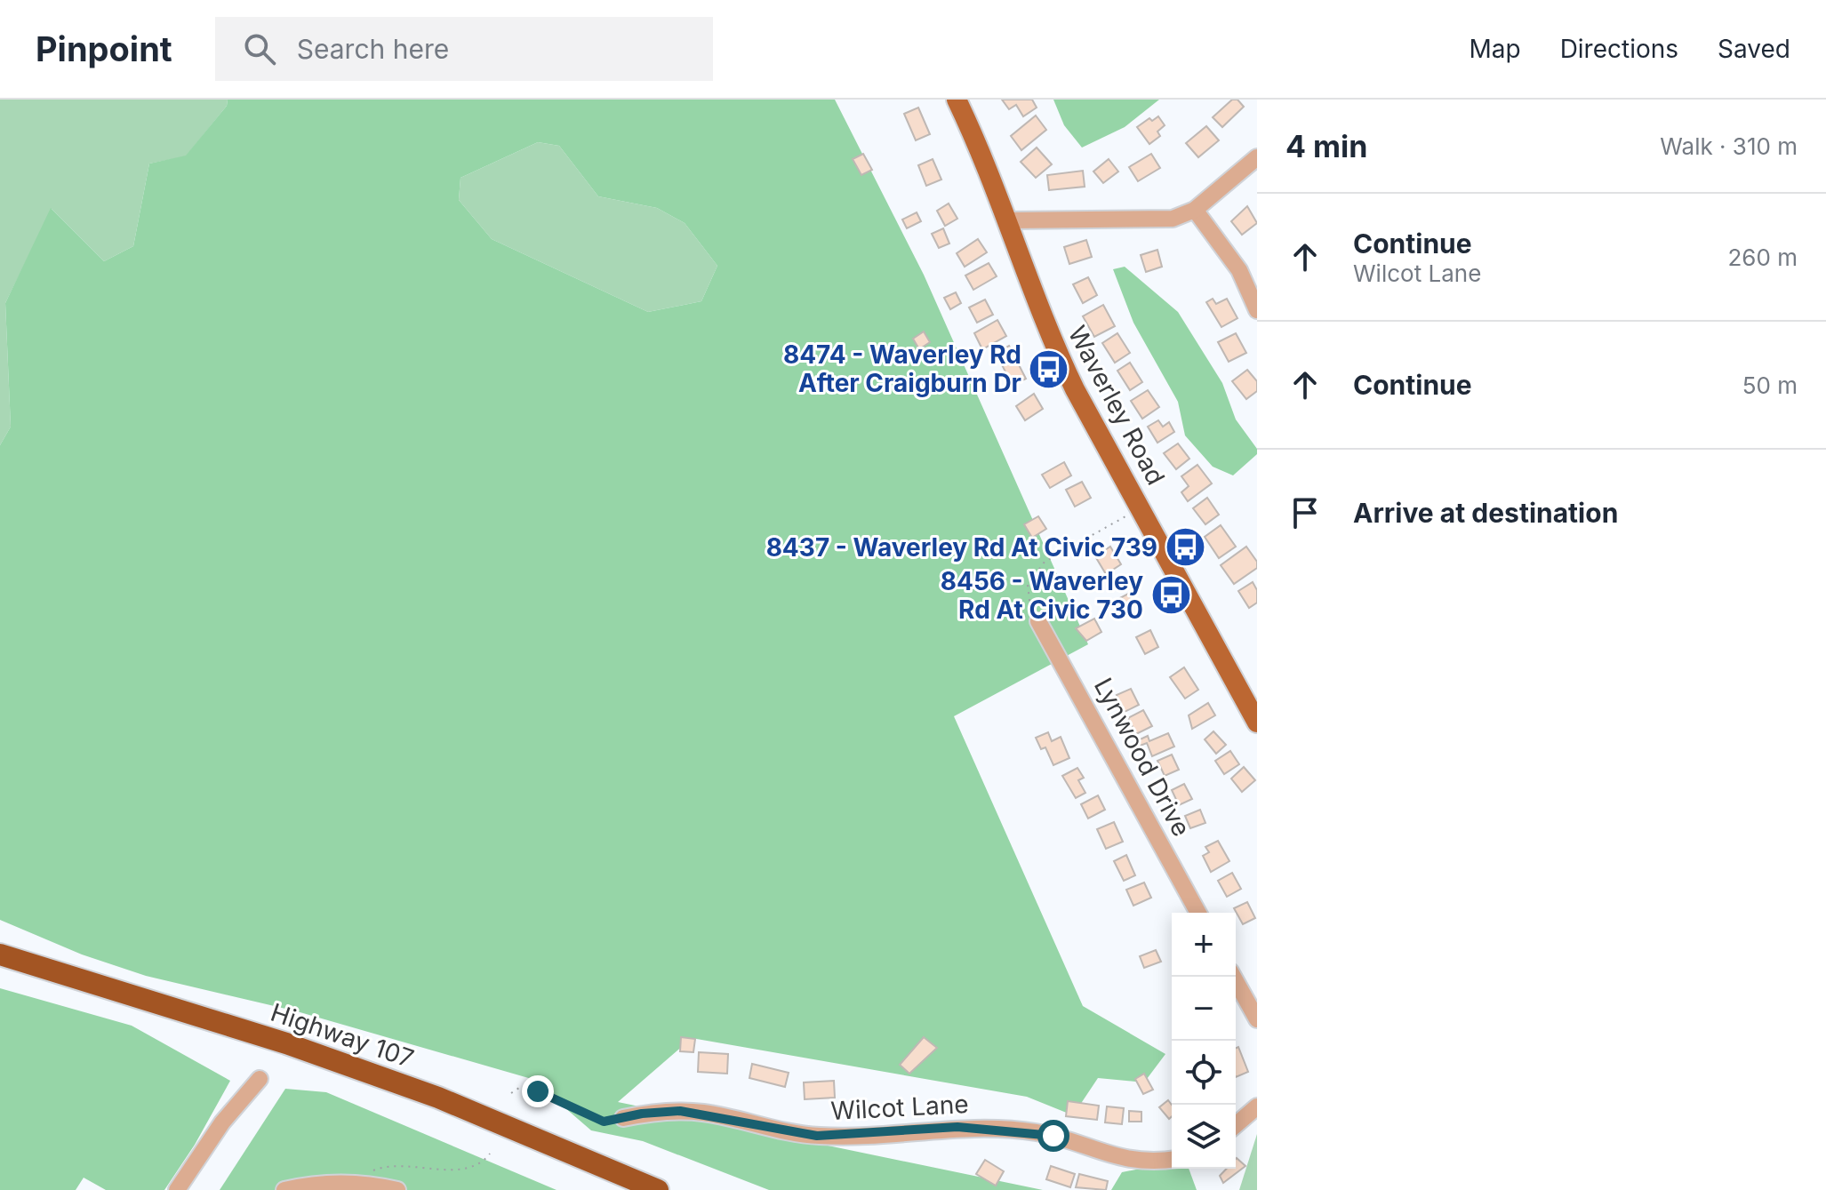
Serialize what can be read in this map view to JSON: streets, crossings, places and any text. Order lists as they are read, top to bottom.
{
  "streets": {
    "highway": ["Highway 107"],
    "main road": ["Waverley Road"],
    "street": ["Lynwood Drive", "Wilcot Lane"]
  },
  "places": {
    "bus stop": ["8474 - Waverley Rd After Craigburn Dr", "8437 - Waverley Rd At Civic 739", "8456 - Waverley Rd At Civic 730"]
  },
  "page": {
    "header": "Pinpoint",
    "search": "Search here",
    "nav": ["Map", "Directions", "Saved"],
    "heading": ["4 min", "Walk · 310 m"],
    "list": [
      ["Continue", "Wilcot Lane", "260 m"],
      ["Continue", "50 m"],
      "Arrive at destination"
    ],
    "map_buttons": ["+", "−"]
  }
}
